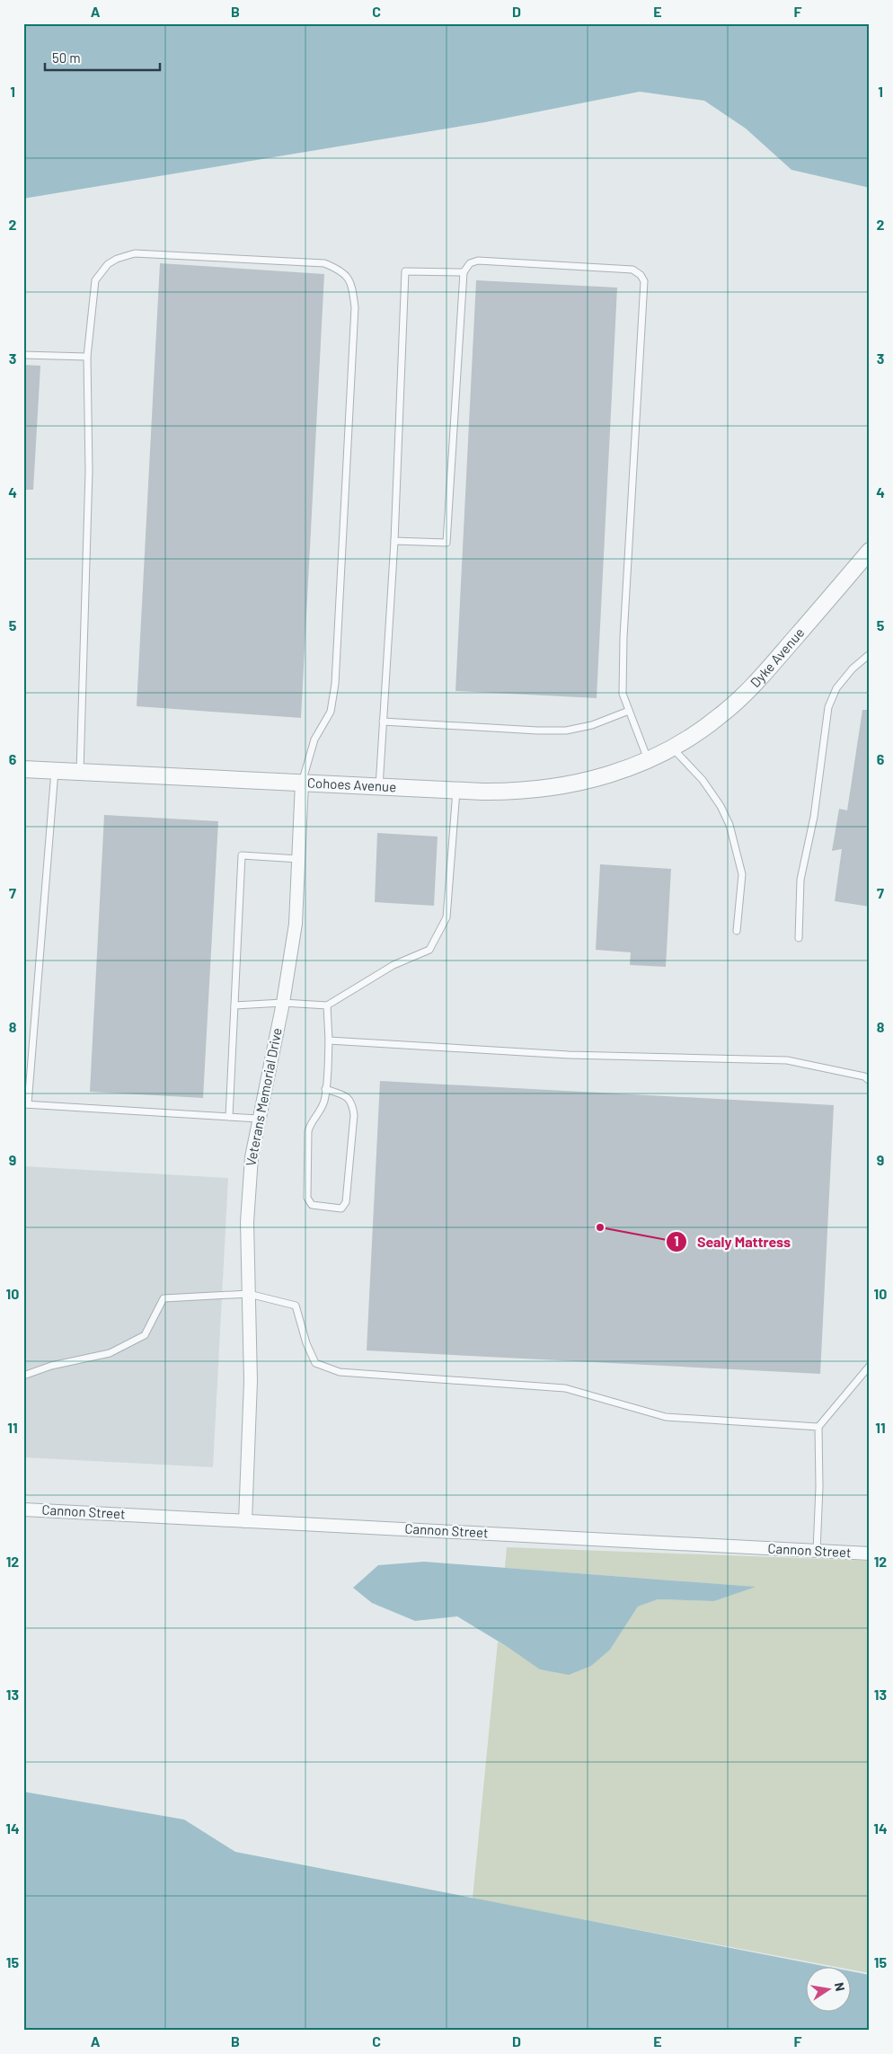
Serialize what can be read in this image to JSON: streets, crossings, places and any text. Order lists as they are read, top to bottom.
{
  "streets": {
    "street": [
      "Dyke Avenue",
      "Cohoes Avenue",
      "Veterans Memorial Drive",
      "Cannon Street"
    ]
  },
  "crossings": [
    ["Dyke Avenue", "Cohoes Avenue"],
    ["Cohoes Avenue", "Veterans Memorial Drive"],
    ["Veterans Memorial Drive", "Cannon Street"]
  ],
  "places": ["Sealy Mattress"],
  "scale_bar": "50 m",
  "north": "right",
  "grid": {
    "columns": [
      "A",
      "B",
      "C",
      "D",
      "E",
      "F"
    ],
    "rows": [
      "1",
      "2",
      "3",
      "4",
      "5",
      "6",
      "7",
      "8",
      "9",
      "10",
      "11",
      "12",
      "13",
      "14",
      "15"
    ]
  }
}
